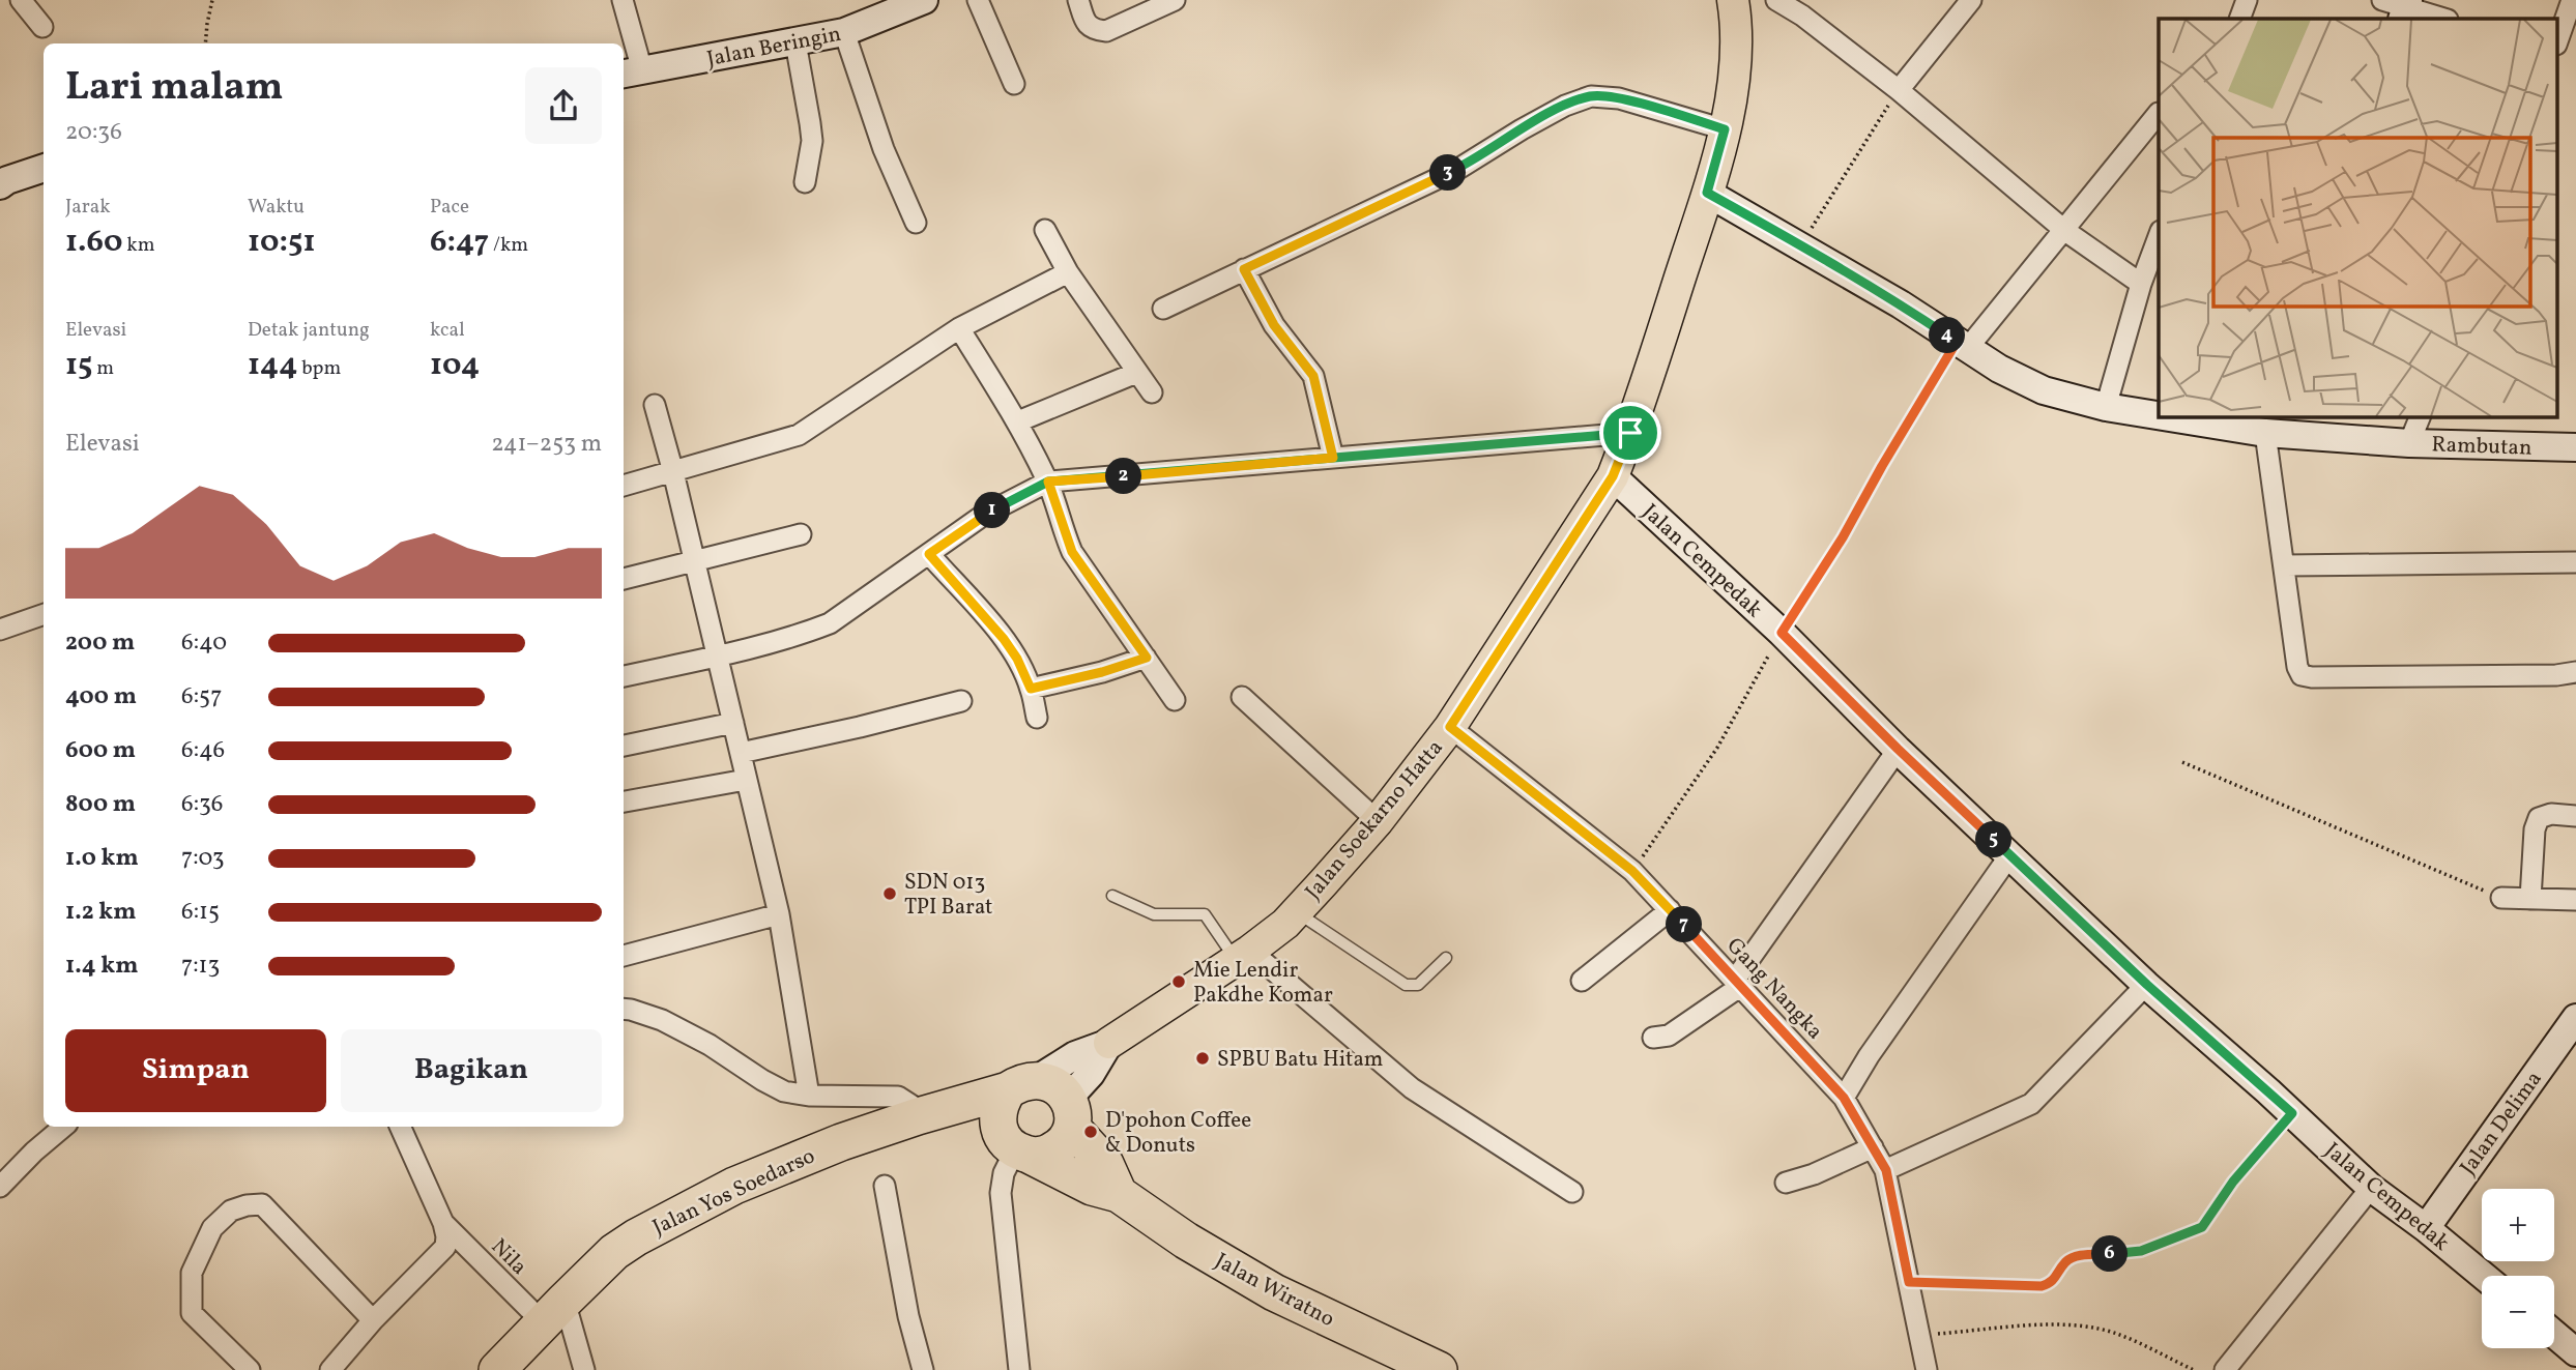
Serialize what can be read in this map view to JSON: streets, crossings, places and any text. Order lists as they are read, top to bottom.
{
  "streets": {
    "highway": ["Jalan Yos Soedarso", "Jalan Wiratno"],
    "main road": ["Jalan Soekarno Hatta"],
    "street": [
      "Jalan Beringin",
      "Rambutan",
      "Jalan Cempedak",
      "Gang Nangka",
      "Jalan Delima",
      "Nila"
    ]
  },
  "crossings": [
    ["Rambutan", "Jalan Soekarno Hatta"],
    ["Jalan Cempedak", "Jalan Soekarno Hatta"],
    ["Jalan Cempedak", "Jalan Delima"],
    ["Jalan Soekarno Hatta", "Gang Nangka"],
    ["Jalan Soekarno Hatta", "Jalan Yos Soedarso"],
    ["Jalan Soekarno Hatta", "Jalan Wiratno"],
    ["Jalan Yos Soedarso", "Nila"],
    ["Jalan Yos Soedarso", "Jalan Wiratno"]
  ],
  "places": [
    "SDN 013 TPI Barat",
    "Mie Lendir Pakdhe Komar",
    "SPBU Batu Hitam",
    "D'pohon Coffee & Donuts"
  ],
  "page": {
    "heading": ["Lari malam", "20:36"],
    "pins": [
      "3",
      "4",
      "2",
      "1",
      "5",
      "7",
      "6"
    ],
    "stats": [
      ["Jarak", "1.60 km"],
      ["Waktu", "10:51"],
      ["Pace", "6:47 /km"],
      ["Elevasi", "15 m"],
      ["Detak jantung", "144 bpm"],
      ["kcal", "104"]
    ],
    "chart": ["Elevasi", "241–253 m"],
    "list": [
      {
        "name": "200 m",
        "note": "6:40"
      },
      {
        "name": "400 m",
        "note": "6:57"
      },
      {
        "name": "600 m",
        "note": "6:46"
      },
      {
        "name": "800 m",
        "note": "6:36"
      },
      {
        "name": "1.0 km",
        "note": "7:03"
      },
      {
        "name": "1.2 km",
        "note": "6:15"
      },
      {
        "name": "1.4 km",
        "note": "7:13"
      }
    ],
    "buttons": ["Simpan", "Bagikan"],
    "map_buttons": ["+", "−"]
  }
}
